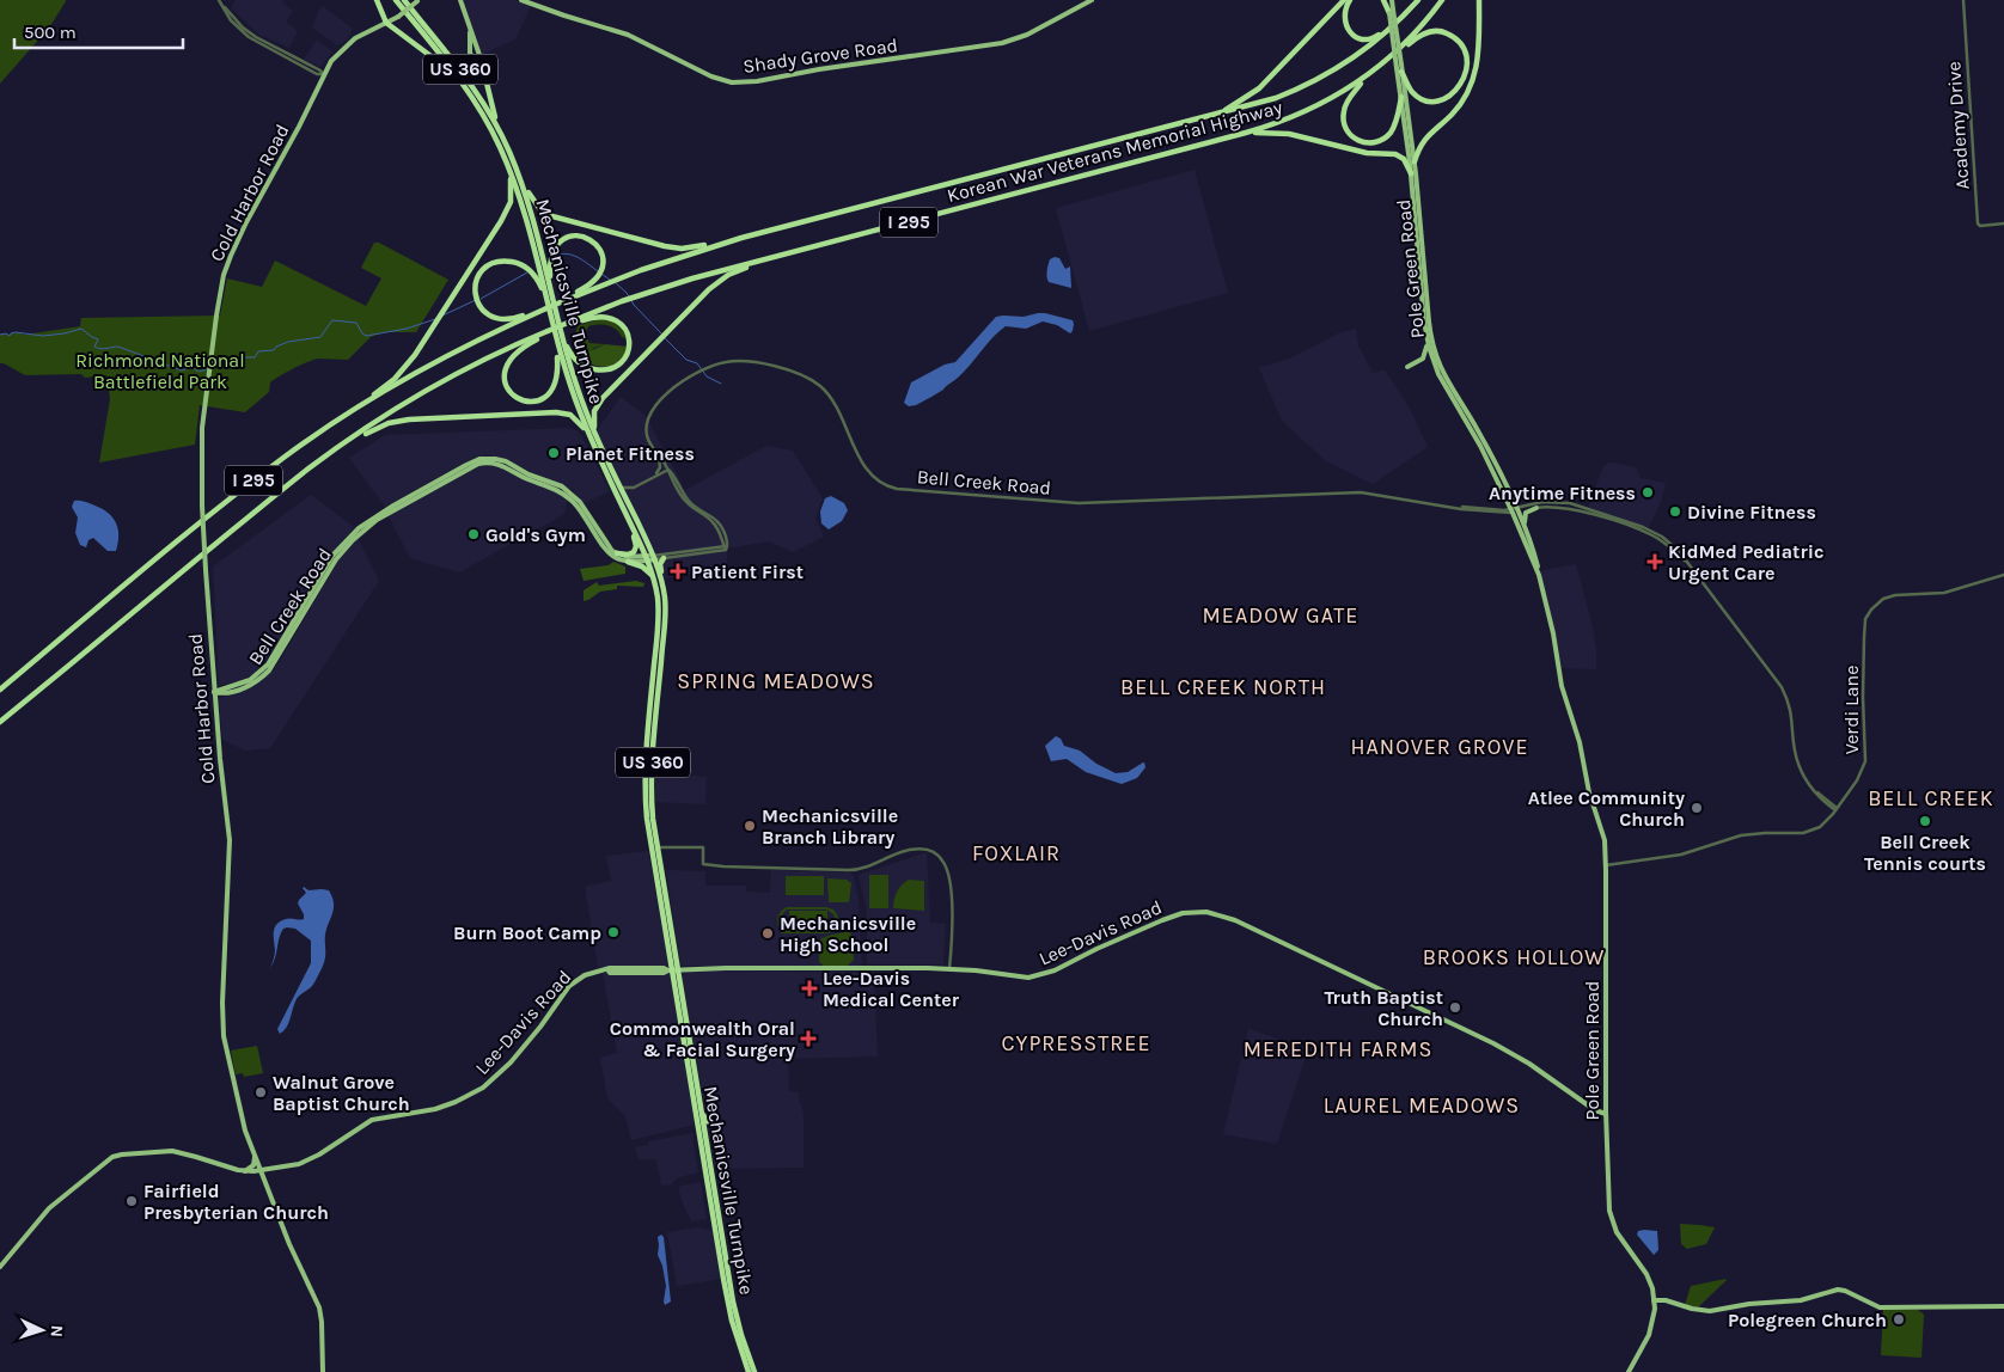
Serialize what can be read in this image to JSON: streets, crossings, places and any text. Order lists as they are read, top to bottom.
{
  "streets": {
    "highway": [
      "US 360",
      "Korean War Veterans Memorial Highway",
      "I 295",
      "Mechanicsville Turnpike"
    ],
    "main road": [
      "Shady Grove Road",
      "Cold Harbor Road",
      "Pole Green Road",
      "Bell Creek Road",
      "Lee-Davis Road"
    ],
    "street": ["Academy Drive", "Verdi Lane"]
  },
  "crossings": [
    ["US 360", "Mechanicsville Turnpike"],
    ["Korean War Veterans Memorial Highway", "I 295"],
    ["Korean War Veterans Memorial Highway", "Mechanicsville Turnpike"],
    ["Cold Harbor Road", "Bell Creek Road"],
    ["Cold Harbor Road", "Lee-Davis Road"],
    ["I 295", "Mechanicsville Turnpike"],
    ["Pole Green Road", "Bell Creek Road"],
    ["Pole Green Road", "Verdi Lane"],
    ["Pole Green Road", "Lee-Davis Road"],
    ["Mechanicsville Turnpike", "Lee-Davis Road"],
    ["Bell Creek Road", "Verdi Lane"]
  ],
  "districts": [
    "MEADOW GATE",
    "SPRING MEADOWS",
    "BELL CREEK NORTH",
    "HANOVER GROVE",
    "BELL CREEK",
    "FOXLAIR",
    "BROOKS HOLLOW",
    "CYPRESSTREE",
    "MEREDITH FARMS",
    "LAUREL MEADOWS"
  ],
  "parks": ["Richmond National Battlefield Park"],
  "places": {
    "other": [
      "Planet Fitness",
      "Anytime Fitness",
      "Divine Fitness",
      "Gold's Gym",
      "Atlee Community Church",
      "Bell Creek Tennis courts",
      "Mechanicsville Branch Library",
      "Burn Boot Camp",
      "Mechanicsville High School",
      "Truth Baptist Church",
      "Walnut Grove Baptist Church",
      "Fairfield Presbyterian Church",
      "Polegreen Church"
    ],
    "health": [
      "KidMed Pediatric Urgent Care",
      "Patient First",
      "Lee-Davis Medical Center",
      "Commonwealth Oral & Facial Surgery"
    ]
  },
  "scale_bar": "500 m",
  "north": "right"
}
